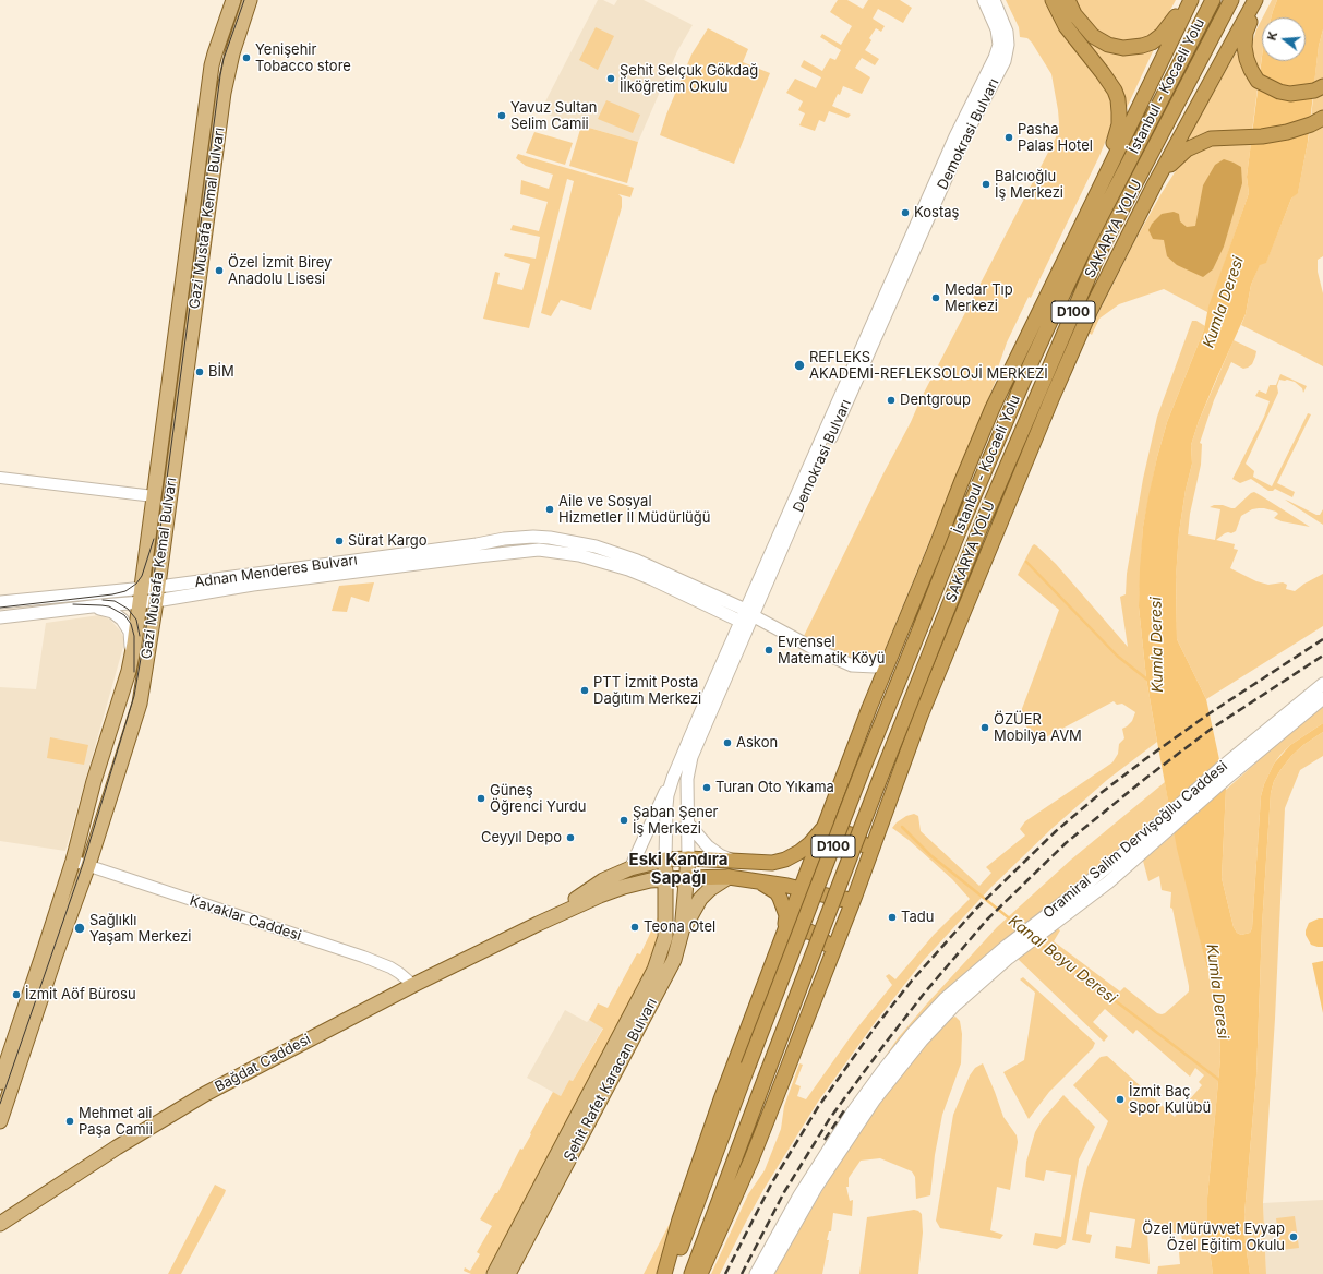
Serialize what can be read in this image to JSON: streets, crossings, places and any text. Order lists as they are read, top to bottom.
{
  "streets": {
    "highway": ["İstanbul - Kocaeli Yolu", "SAKARYA YOLU", "D100"],
    "main road": [
      "Demokrasi Bulvarı",
      "Gazi Mustafa Kemal Bulvarı",
      "Adnan Menderes Bulvarı",
      "Oramiral Salim Dervişoğllu Caddesi",
      "Bağdat Caddesi",
      "Şehit Rafet Karacan Bulvarı"
    ],
    "street": ["Kavaklar Caddesi"]
  },
  "crossings": [
    ["Demokrasi Bulvarı", "Adnan Menderes Bulvarı"],
    ["Demokrasi Bulvarı", "Şehit Rafet Karacan Bulvarı"],
    ["Gazi Mustafa Kemal Bulvarı", "Adnan Menderes Bulvarı"],
    ["Gazi Mustafa Kemal Bulvarı", "Kavaklar Caddesi"],
    ["Kavaklar Caddesi", "Bağdat Caddesi"]
  ],
  "districts": ["Eski Kandıra Sapağı"],
  "water": ["Kumla Deresi", "Kanal Boyu Deresi"],
  "places": [
    "Yenişehir Tobacco store",
    "Şehit Selçuk Gökdağ İlköğretim Okulu",
    "Yavuz Sultan Selim Camii",
    "Pasha Palas Hotel",
    "Balcıoğlu İş Merkezi",
    "Kostaş",
    "Özel İzmit Birey Anadolu Lisesi",
    "Medar Tıp Merkezi",
    "REFLEKS AKADEMİ-REFLEKSOLOJİ MERKEZİ",
    "BİM",
    "Dentgroup",
    "Aile ve Sosyal Hizmetler İl Müdürlüğü",
    "Sürat Kargo",
    "Evrensel Matematik Köyü",
    "PTT İzmit Posta Dağıtım Merkezi",
    "ÖZÜER Mobilya AVM",
    "Askon",
    "Turan Oto Yıkama",
    "Güneş Öğrenci Yurdu",
    "Şaban Şener İş Merkezi",
    "Ceyyıl Depo",
    "Tadu",
    "Teona Otel",
    "Sağlıklı Yaşam Merkezi",
    "İzmit Aöf Bürosu",
    "İzmit Baç Spor Kulübü",
    "Mehmet ali Paşa Camii",
    "Özel Mürüvvet Evyap Özel Eğitim Okulu"
  ],
  "north": "left"
}
